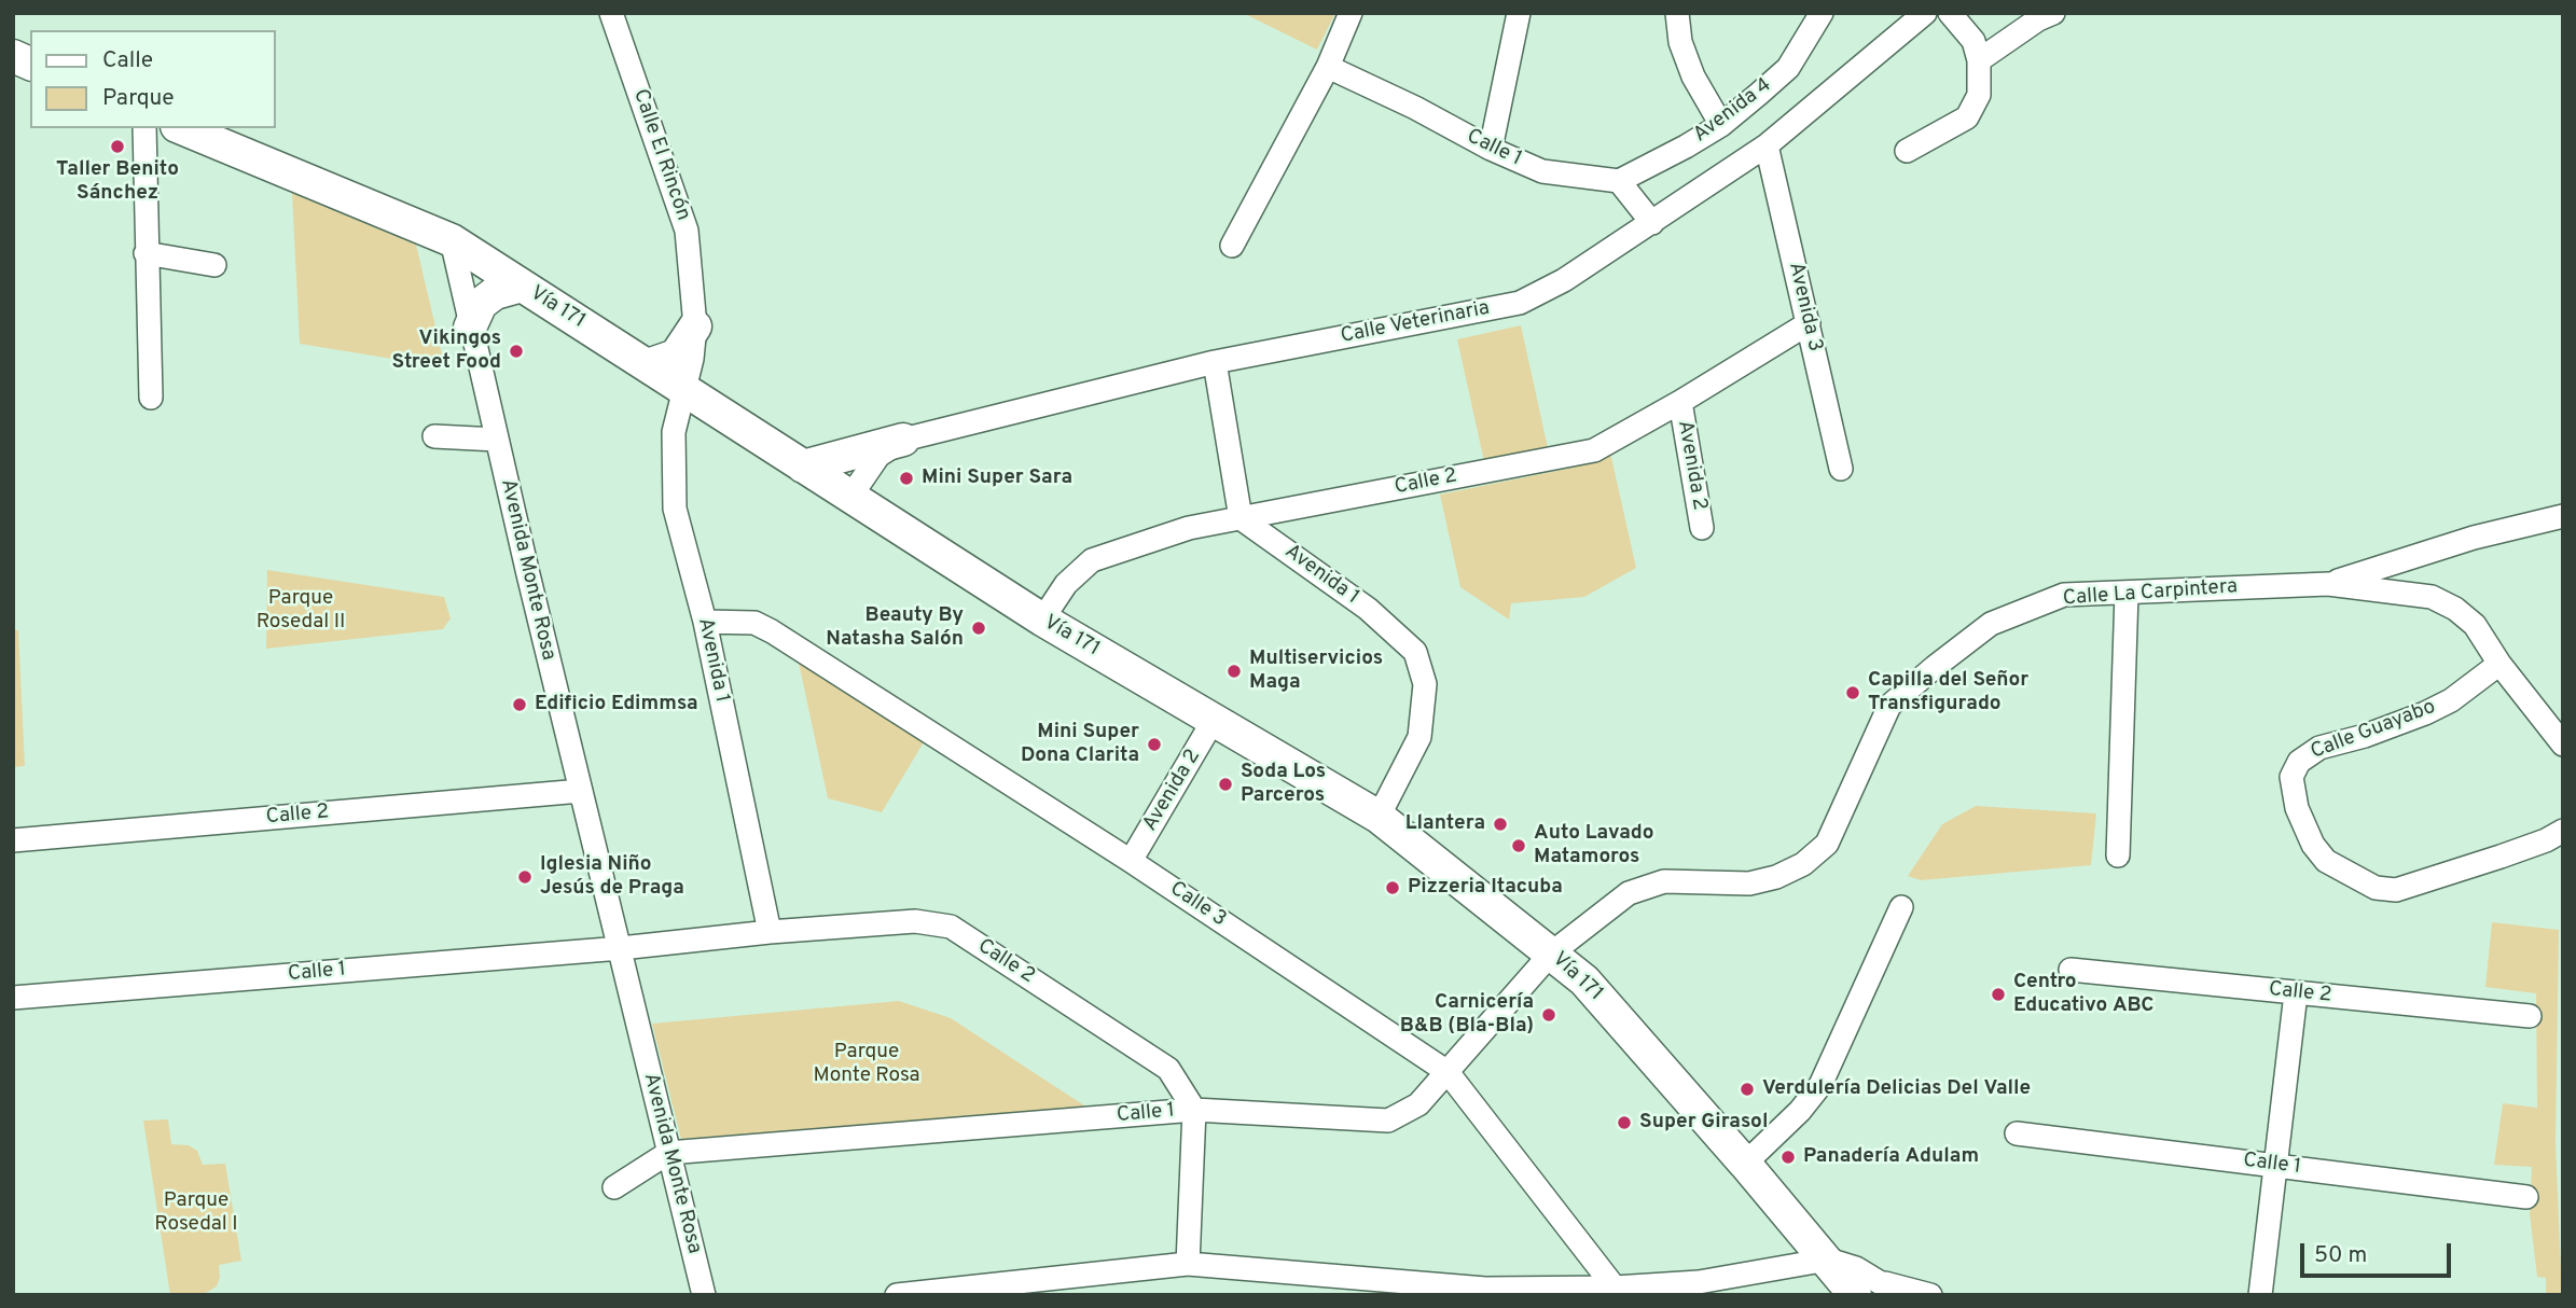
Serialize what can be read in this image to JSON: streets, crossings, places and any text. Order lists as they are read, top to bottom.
{
  "streets": {
    "main road": ["Vía 171"],
    "street": [
      "Avenida 4",
      "Calle 1",
      "Calle El Rincón",
      "Avenida 3",
      "Calle Veterinaria",
      "Avenida 2",
      "Calle 2",
      "Avenida Monte Rosa",
      "Avenida 1",
      "Calle La Carpintera",
      "Calle Guayabo",
      "Calle 3"
    ]
  },
  "crossings": [
    ["Avenida 4", "Calle 1"],
    ["Calle 1", "Vía 171"],
    ["Calle 1", "Calle 2"],
    ["Calle 1", "Avenida Monte Rosa"],
    ["Calle 1", "Calle La Carpintera"],
    ["Calle 1", "Calle 3"],
    ["Calle El Rincón", "Vía 171"],
    ["Calle El Rincón", "Avenida 1"],
    ["Avenida 3", "Calle Veterinaria"],
    ["Avenida 3", "Calle 2"],
    ["Vía 171", "Calle Veterinaria"],
    ["Vía 171", "Avenida 2"],
    ["Vía 171", "Calle 2"],
    ["Vía 171", "Avenida Monte Rosa"],
    ["Vía 171", "Avenida 1"],
    ["Vía 171", "Calle La Carpintera"],
    ["Avenida 2", "Calle 2"],
    ["Avenida 2", "Calle 3"],
    ["Calle 2", "Avenida Monte Rosa"],
    ["Calle 2", "Avenida 1"],
    ["Avenida 1", "Calle 3"],
    ["Calle La Carpintera", "Calle Guayabo"]
  ],
  "parks": ["Parque Rosedal II", "Parque Monte Rosa", "Parque Rosedal I"],
  "places": [
    "Taller Benito Sánchez",
    "Vikingos Street Food",
    "Mini Super Sara",
    "Beauty By Natasha Salón",
    "Multiservicios Maga",
    "Capilla del Señor Transfigurado",
    "Edificio Edimmsa",
    "Mini Super Dona Clarita",
    "Soda Los Parceros",
    "Llantera",
    "Auto Lavado Matamoros",
    "Iglesia Niño Jesús de Praga",
    "Pizzeria Itacuba",
    "Centro Educativo ABC",
    "Carnicería B&B (Bla-Bla)",
    "Verdulería Delicias Del Valle",
    "Super Girasol",
    "Panadería Adulam"
  ],
  "legend": ["Calle", "Parque"],
  "scale_bar": "50 m"
}
